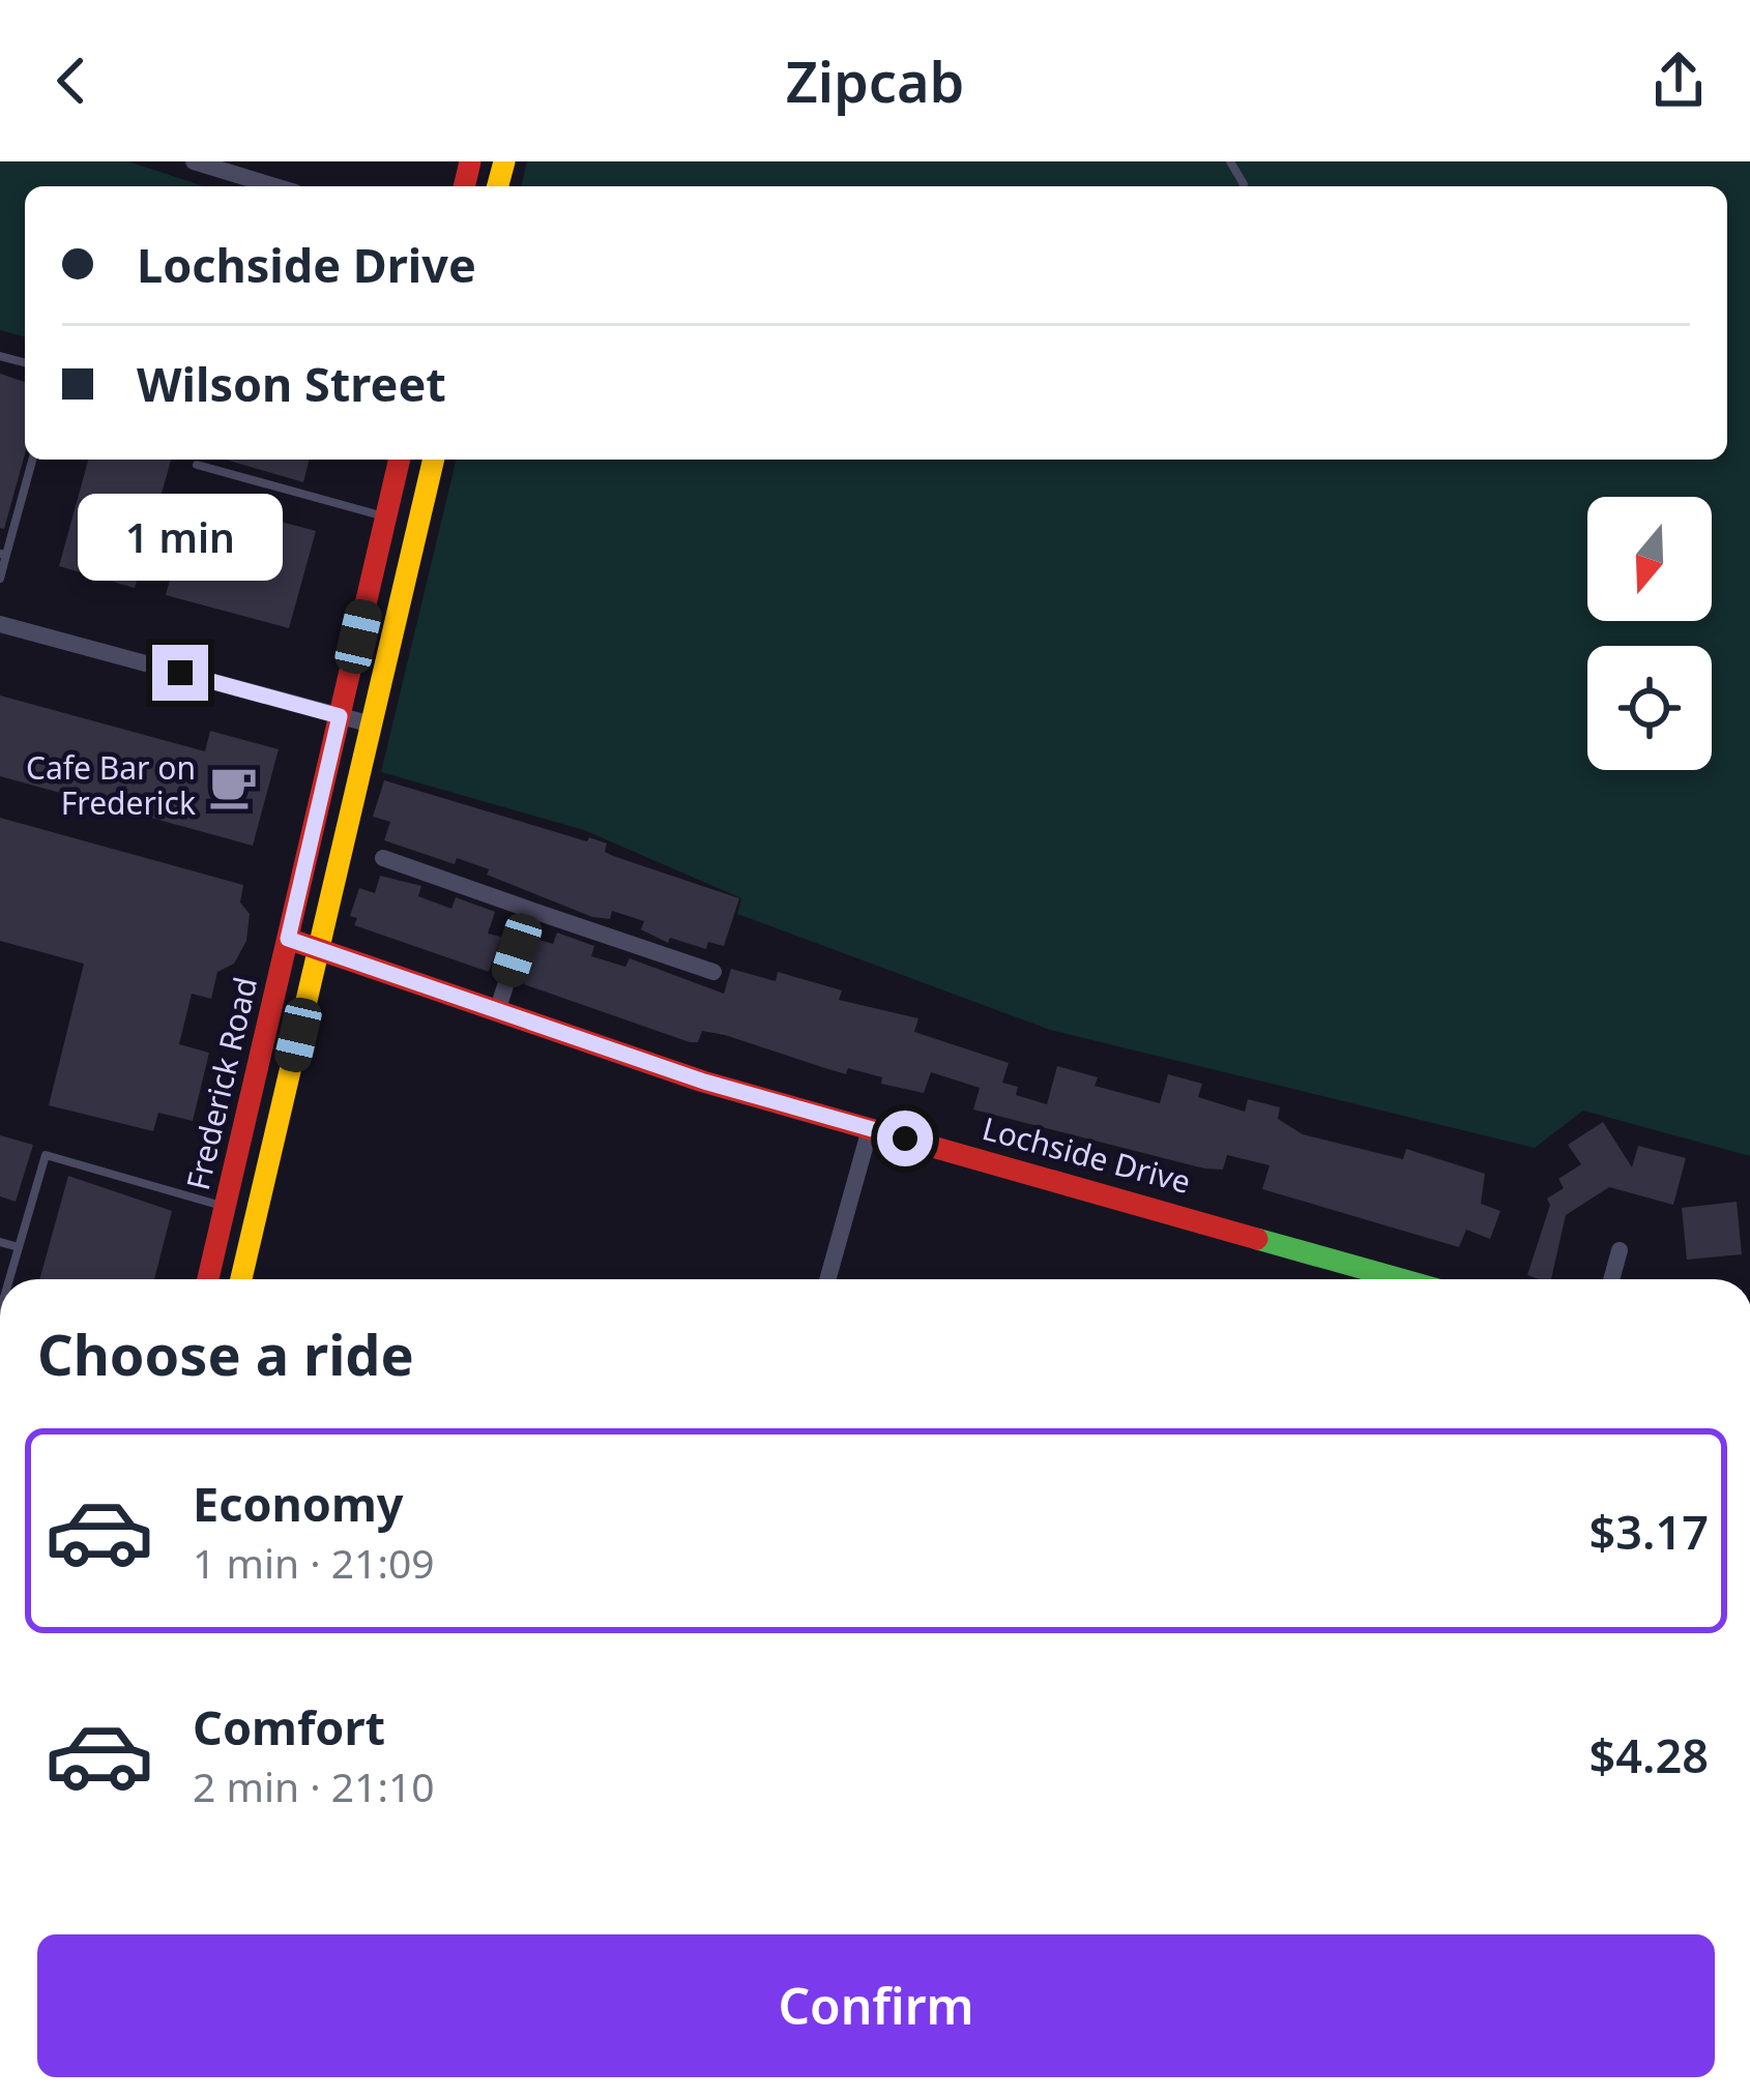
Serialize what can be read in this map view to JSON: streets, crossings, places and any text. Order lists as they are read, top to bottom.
{
  "streets": {
    "main road": ["Frederick Road", "Lochside Drive"]
  },
  "crossings": [
    ["Frederick Road", "Lochside Drive"]
  ],
  "places": {
    "cafe": ["Cafe Bar on Frederick"]
  },
  "north": "bottom",
  "page": {
    "header": "Zipcab",
    "banner": ["Lochside Drive", "Wilson Street"],
    "bubble": "1 min",
    "heading": "Choose a ride",
    "list": [
      {
        "name": "Economy",
        "note": "1 min · 21:09",
        "value": "$3.17"
      },
      {
        "name": "Comfort",
        "note": "2 min · 21:10",
        "value": "$4.28"
      }
    ],
    "buttons": "Confirm"
  }
}
